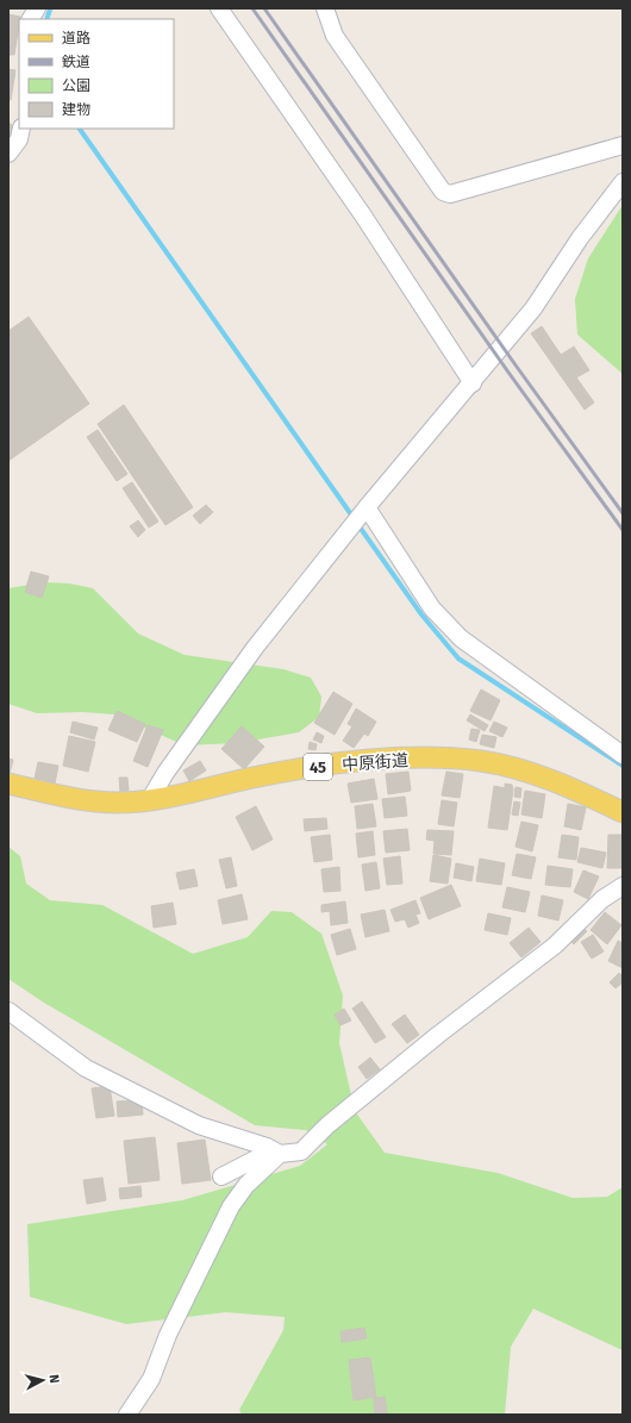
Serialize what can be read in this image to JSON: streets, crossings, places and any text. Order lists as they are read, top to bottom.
{
  "streets": {
    "main road": ["中原街道", "45"]
  },
  "legend": [
    "道路",
    "鉄道",
    "公園",
    "建物"
  ],
  "north": "right"
}
